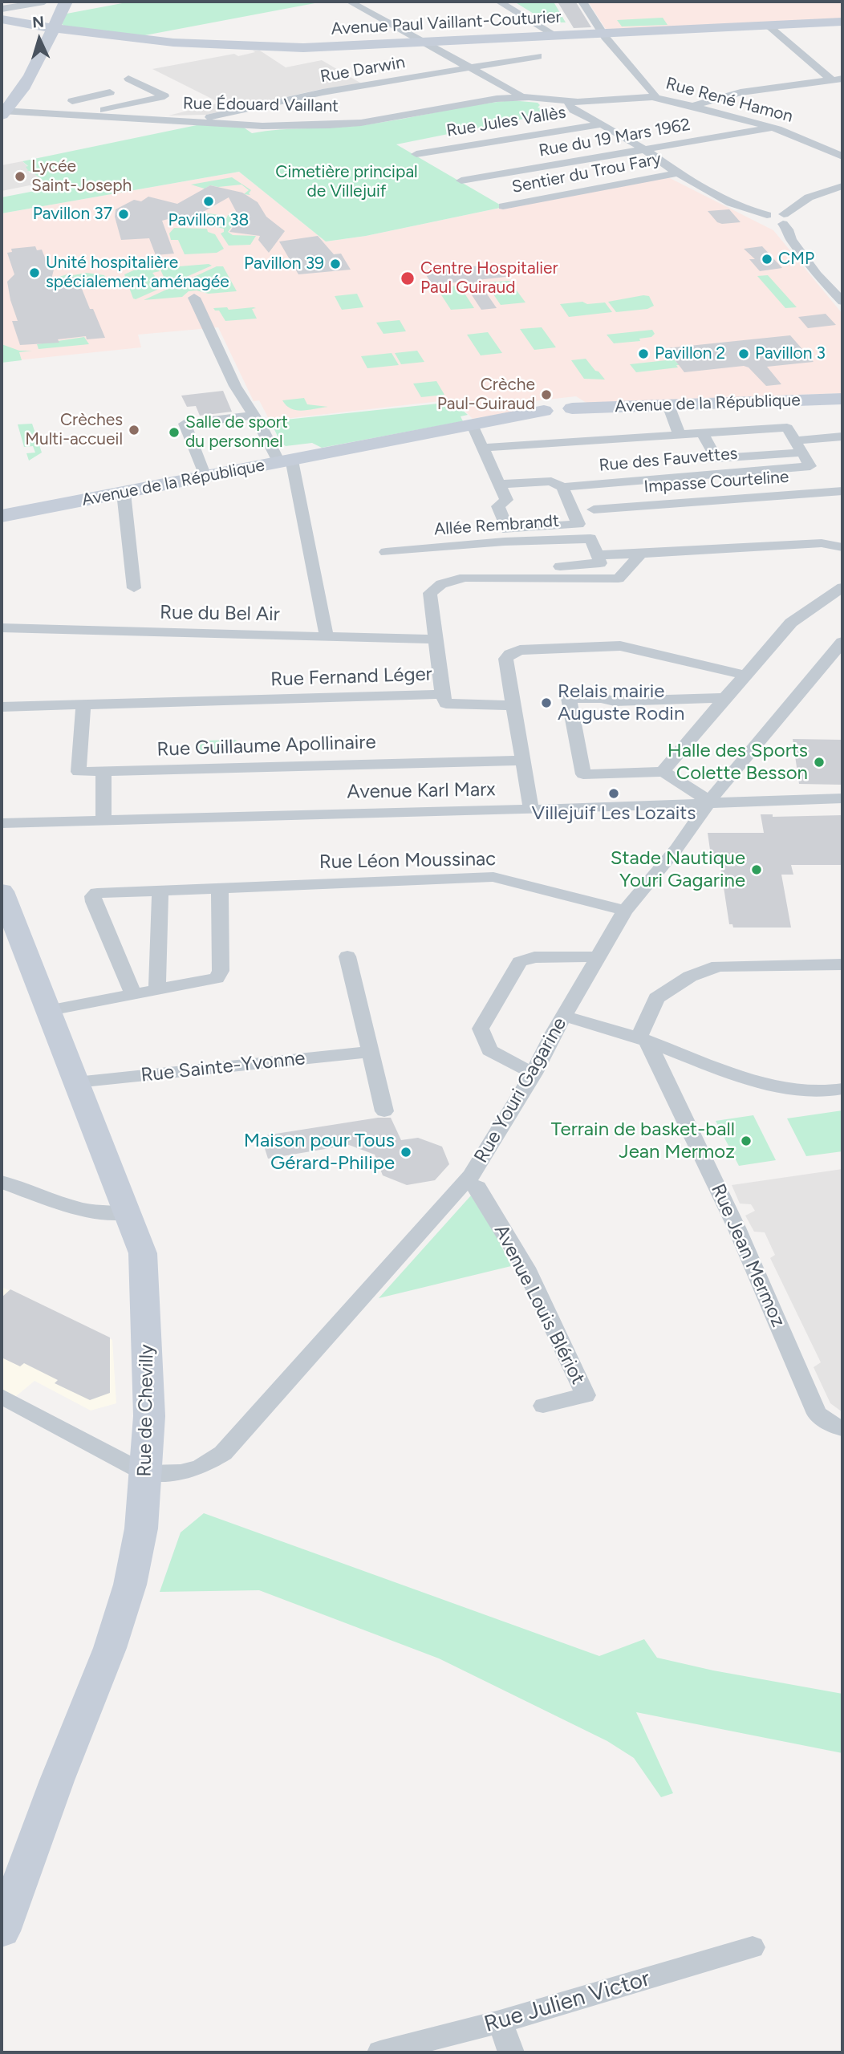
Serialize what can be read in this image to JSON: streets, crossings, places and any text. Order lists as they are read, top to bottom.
{
  "streets": {
    "main road": ["Avenue Paul Vaillant-Couturier", "Avenue de la République", "Rue de Chevilly"],
    "street": [
      "Rue Darwin",
      "Rue René Hamon",
      "Rue Édouard Vaillant",
      "Rue Jules Vallès",
      "Rue du 19 Mars 1962",
      "Sentier du Trou Fary",
      "Rue des Fauvettes",
      "Impasse Courteline",
      "Allée Rembrandt",
      "Rue du Bel Air",
      "Rue Fernand Léger",
      "Rue Guillaume Apollinaire",
      "Avenue Karl Marx",
      "Rue Léon Moussinac",
      "Rue Sainte-Yvonne",
      "Rue Youri Gagarine",
      "Rue Jean Mermoz",
      "Avenue Louis Blériot",
      "Rue Julien Victor"
    ]
  },
  "crossings": [
    ["Avenue Paul Vaillant-Couturier", "Rue René Hamon"],
    ["Rue Darwin", "Rue Édouard Vaillant"],
    ["Rue René Hamon", "Rue Édouard Vaillant"],
    ["Rue René Hamon", "Rue du 19 Mars 1962"],
    ["Rue du Bel Air", "Rue Fernand Léger"],
    ["Rue Fernand Léger", "Rue Guillaume Apollinaire"],
    ["Avenue Karl Marx", "Rue Youri Gagarine"],
    ["Rue Léon Moussinac", "Rue Youri Gagarine"],
    ["Rue Sainte-Yvonne", "Rue de Chevilly"],
    ["Rue Youri Gagarine", "Avenue Louis Blériot"],
    ["Rue Youri Gagarine", "Rue de Chevilly"]
  ],
  "parks": ["Cimetière principal de Villejuif"],
  "places": [
    "Lycée Saint-Joseph",
    "Pavillon 38",
    "Pavillon 37",
    "CMP",
    "Pavillon 39",
    "Unité hospitalière spécialement aménagée",
    "Centre Hospitalier Paul Guiraud",
    "Pavillon 2",
    "Pavillon 3",
    "Crèche Paul-Guiraud",
    "Crèches Multi-accueil",
    "Salle de sport du personnel",
    "Relais mairie Auguste Rodin",
    "Halle des Sports Colette Besson",
    "Villejuif Les Lozaits",
    "Stade Nautique Youri Gagarine",
    "Terrain de basket-ball Jean Mermoz",
    "Maison pour Tous Gérard-Philipe"
  ],
  "north": "top"
}
